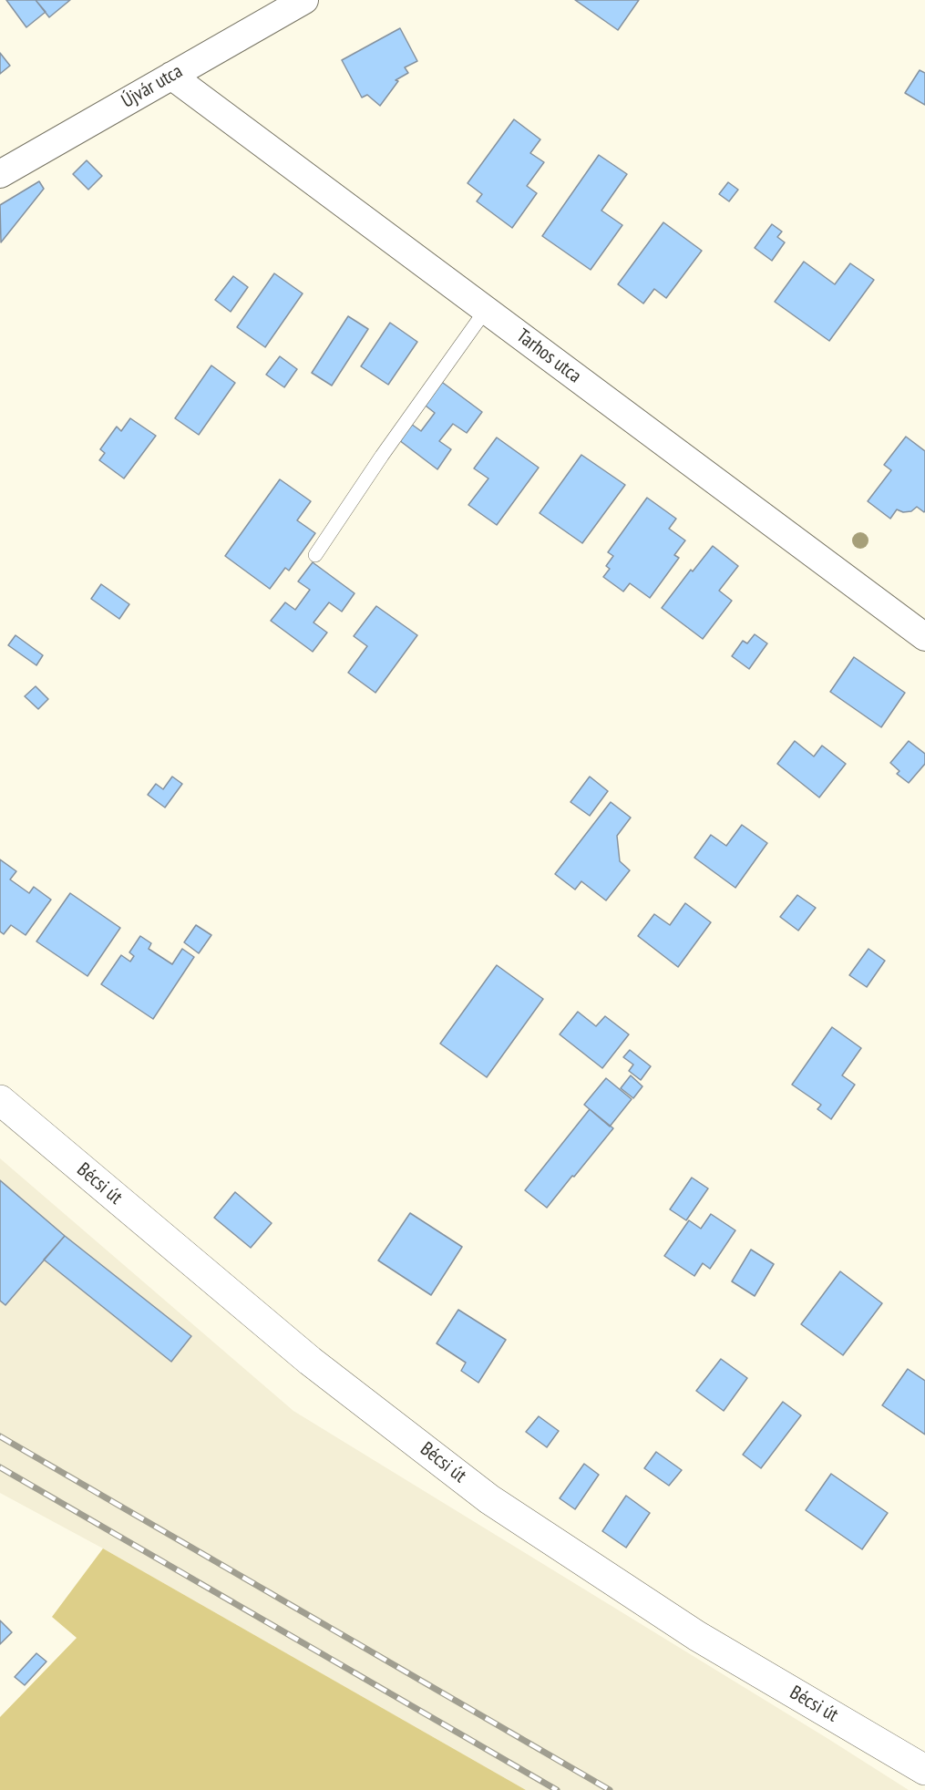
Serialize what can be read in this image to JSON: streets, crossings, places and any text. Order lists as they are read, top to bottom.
{
  "streets": {
    "street": ["Újvár utca", "Tarhos utca", "Bécsi út"]
  },
  "crossings": [
    ["Újvár utca", "Tarhos utca"]
  ]
}
